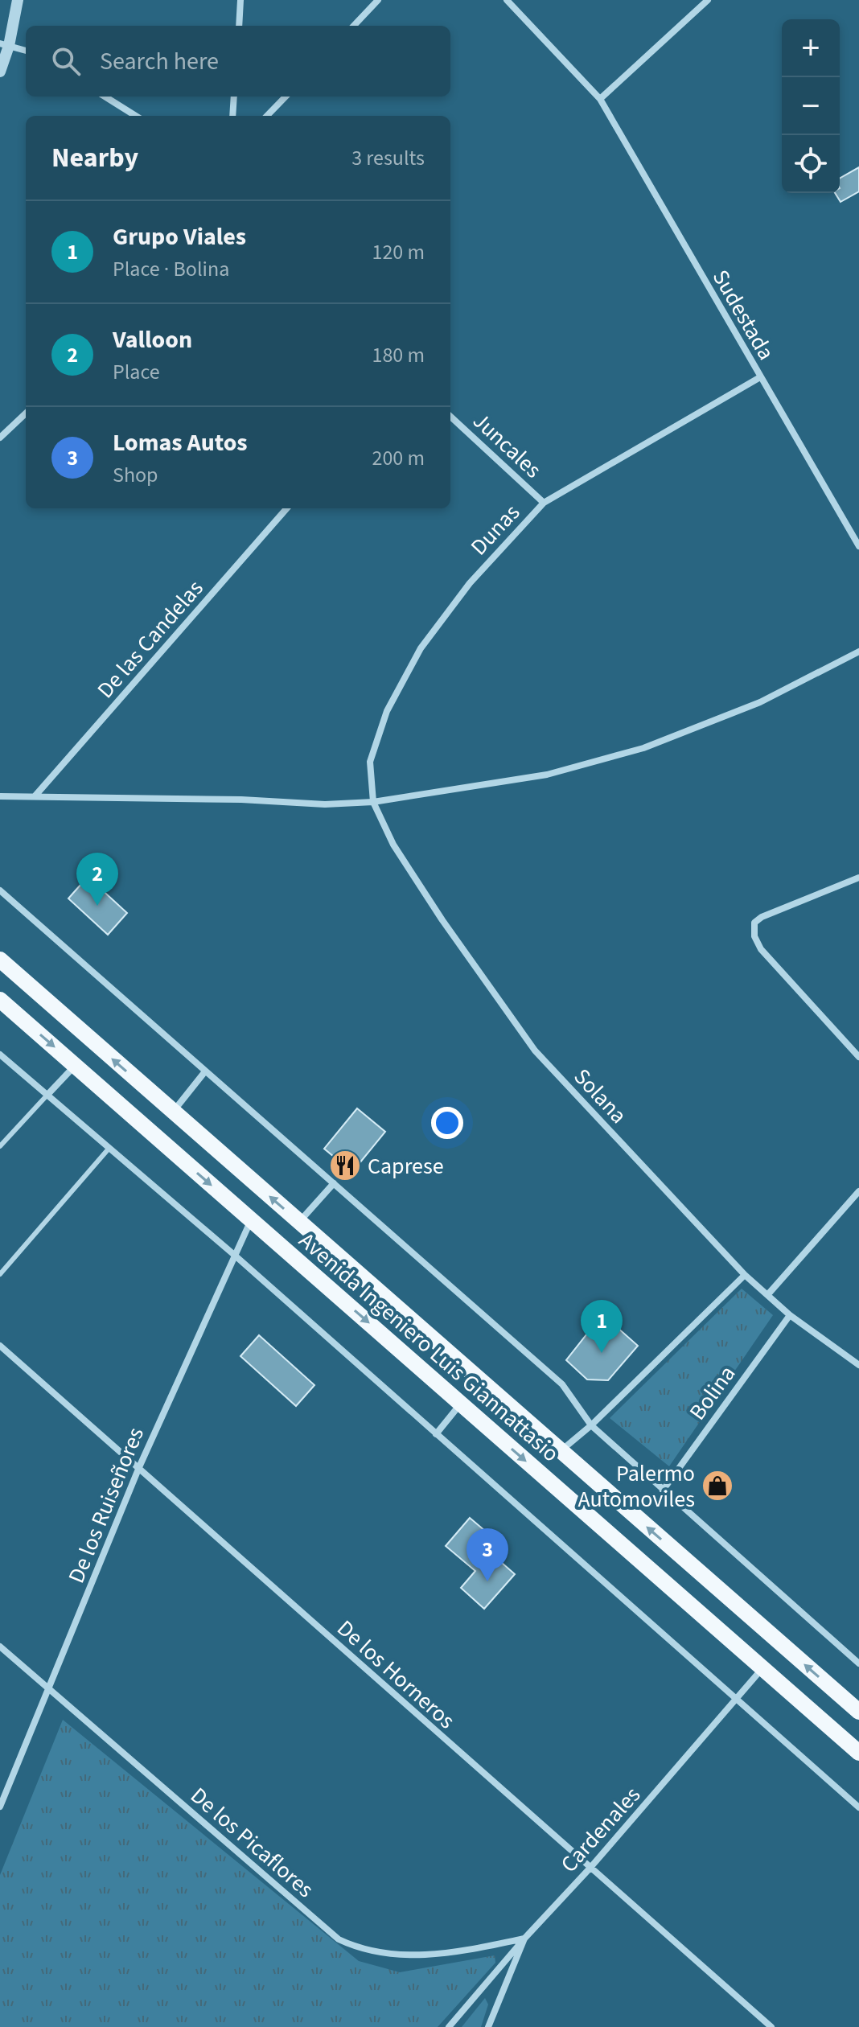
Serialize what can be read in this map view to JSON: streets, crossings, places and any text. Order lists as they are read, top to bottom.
{
  "streets": {
    "main road": ["Avenida Ingeniero Luis Giannattasio"],
    "street": [
      "Sudestada",
      "Juncales",
      "Dunas",
      "De las Candelas",
      "Solana",
      "Bolina",
      "De los Ruiseñores",
      "De los Horneros",
      "Cardenales",
      "De los Picaflores"
    ]
  },
  "crossings": [
    ["Sudestada", "Dunas"],
    ["Juncales", "Dunas"],
    ["Dunas", "Solana"],
    ["Solana", "Bolina"],
    ["Avenida Ingeniero Luis Giannattasio", "De los Ruiseñores"],
    ["Avenida Ingeniero Luis Giannattasio", "Cardenales"],
    ["De los Ruiseñores", "De los Horneros"],
    ["De los Ruiseñores", "De los Picaflores"],
    ["De los Horneros", "Cardenales"],
    ["Cardenales", "De los Picaflores"]
  ],
  "places": {
    "restaurant": ["Caprese"],
    "shop": ["Palermo Automoviles"]
  },
  "page": {
    "map_buttons": ["+", "−"],
    "search": "Search here",
    "heading": ["Nearby", "3 results"],
    "list": [
      {
        "mark": "1",
        "name": "Grupo Viales",
        "note": "Place · Bolina",
        "value": "120 m"
      },
      {
        "mark": "2",
        "name": "Valloon",
        "note": "Place",
        "value": "180 m"
      },
      {
        "mark": "3",
        "name": "Lomas Autos",
        "note": "Shop",
        "value": "200 m"
      }
    ],
    "pins": ["2", "1", "3"]
  }
}
